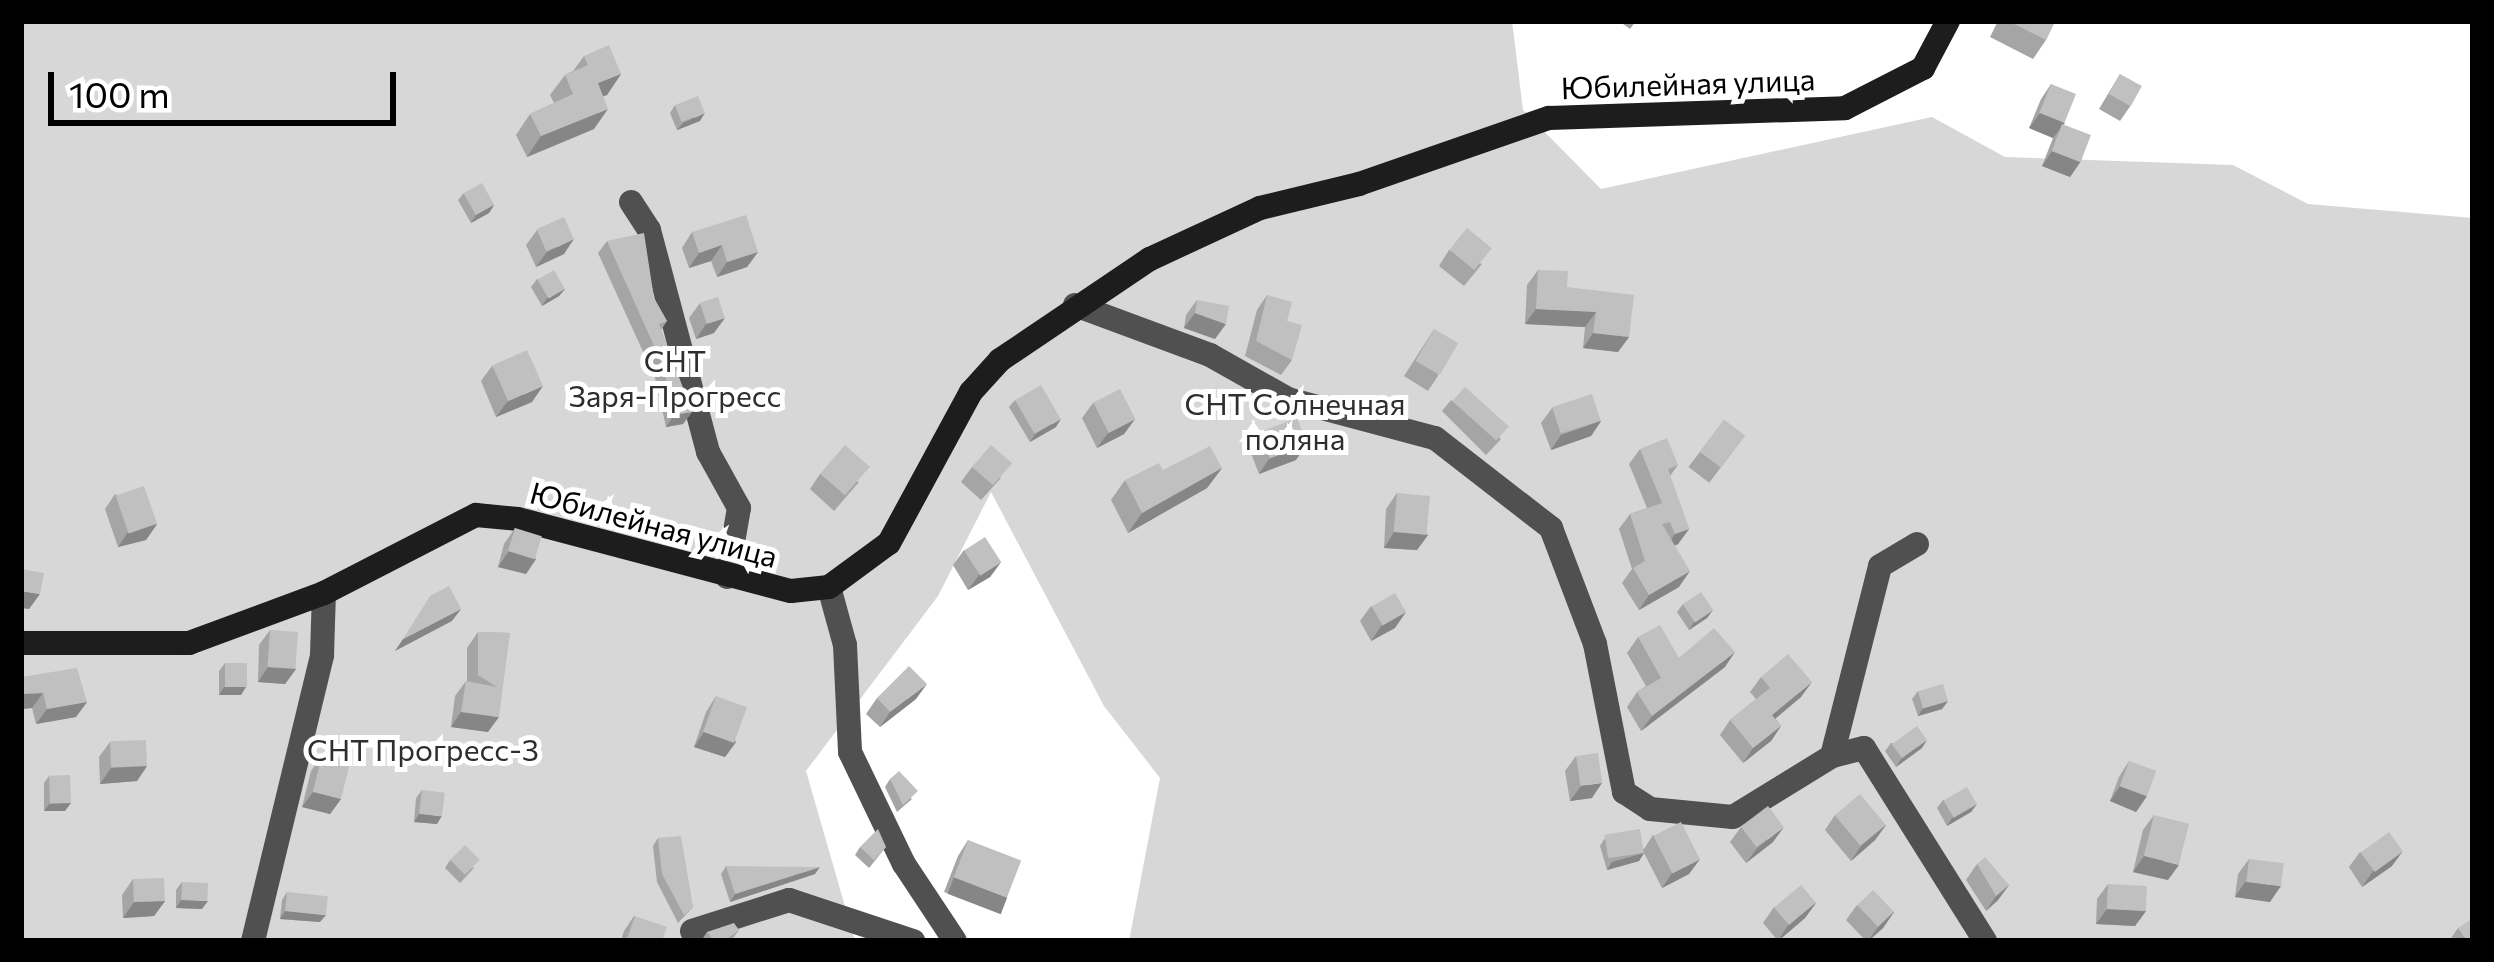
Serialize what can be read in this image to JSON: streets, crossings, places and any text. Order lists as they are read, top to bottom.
{
  "streets": {
    "street": ["Юбилейная улица"]
  },
  "parks": ["СНТ Заря-Прогресс", "СНТ Солнечная поляна", "СНТ Прогресс-3"],
  "scale_bar": "100 m"
}
